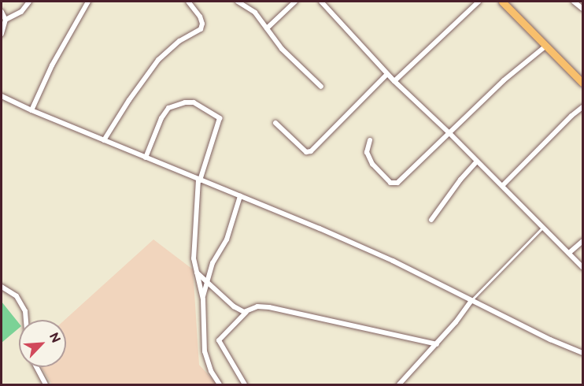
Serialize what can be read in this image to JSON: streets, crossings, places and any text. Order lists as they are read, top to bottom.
{
  "north": "top right"
}
